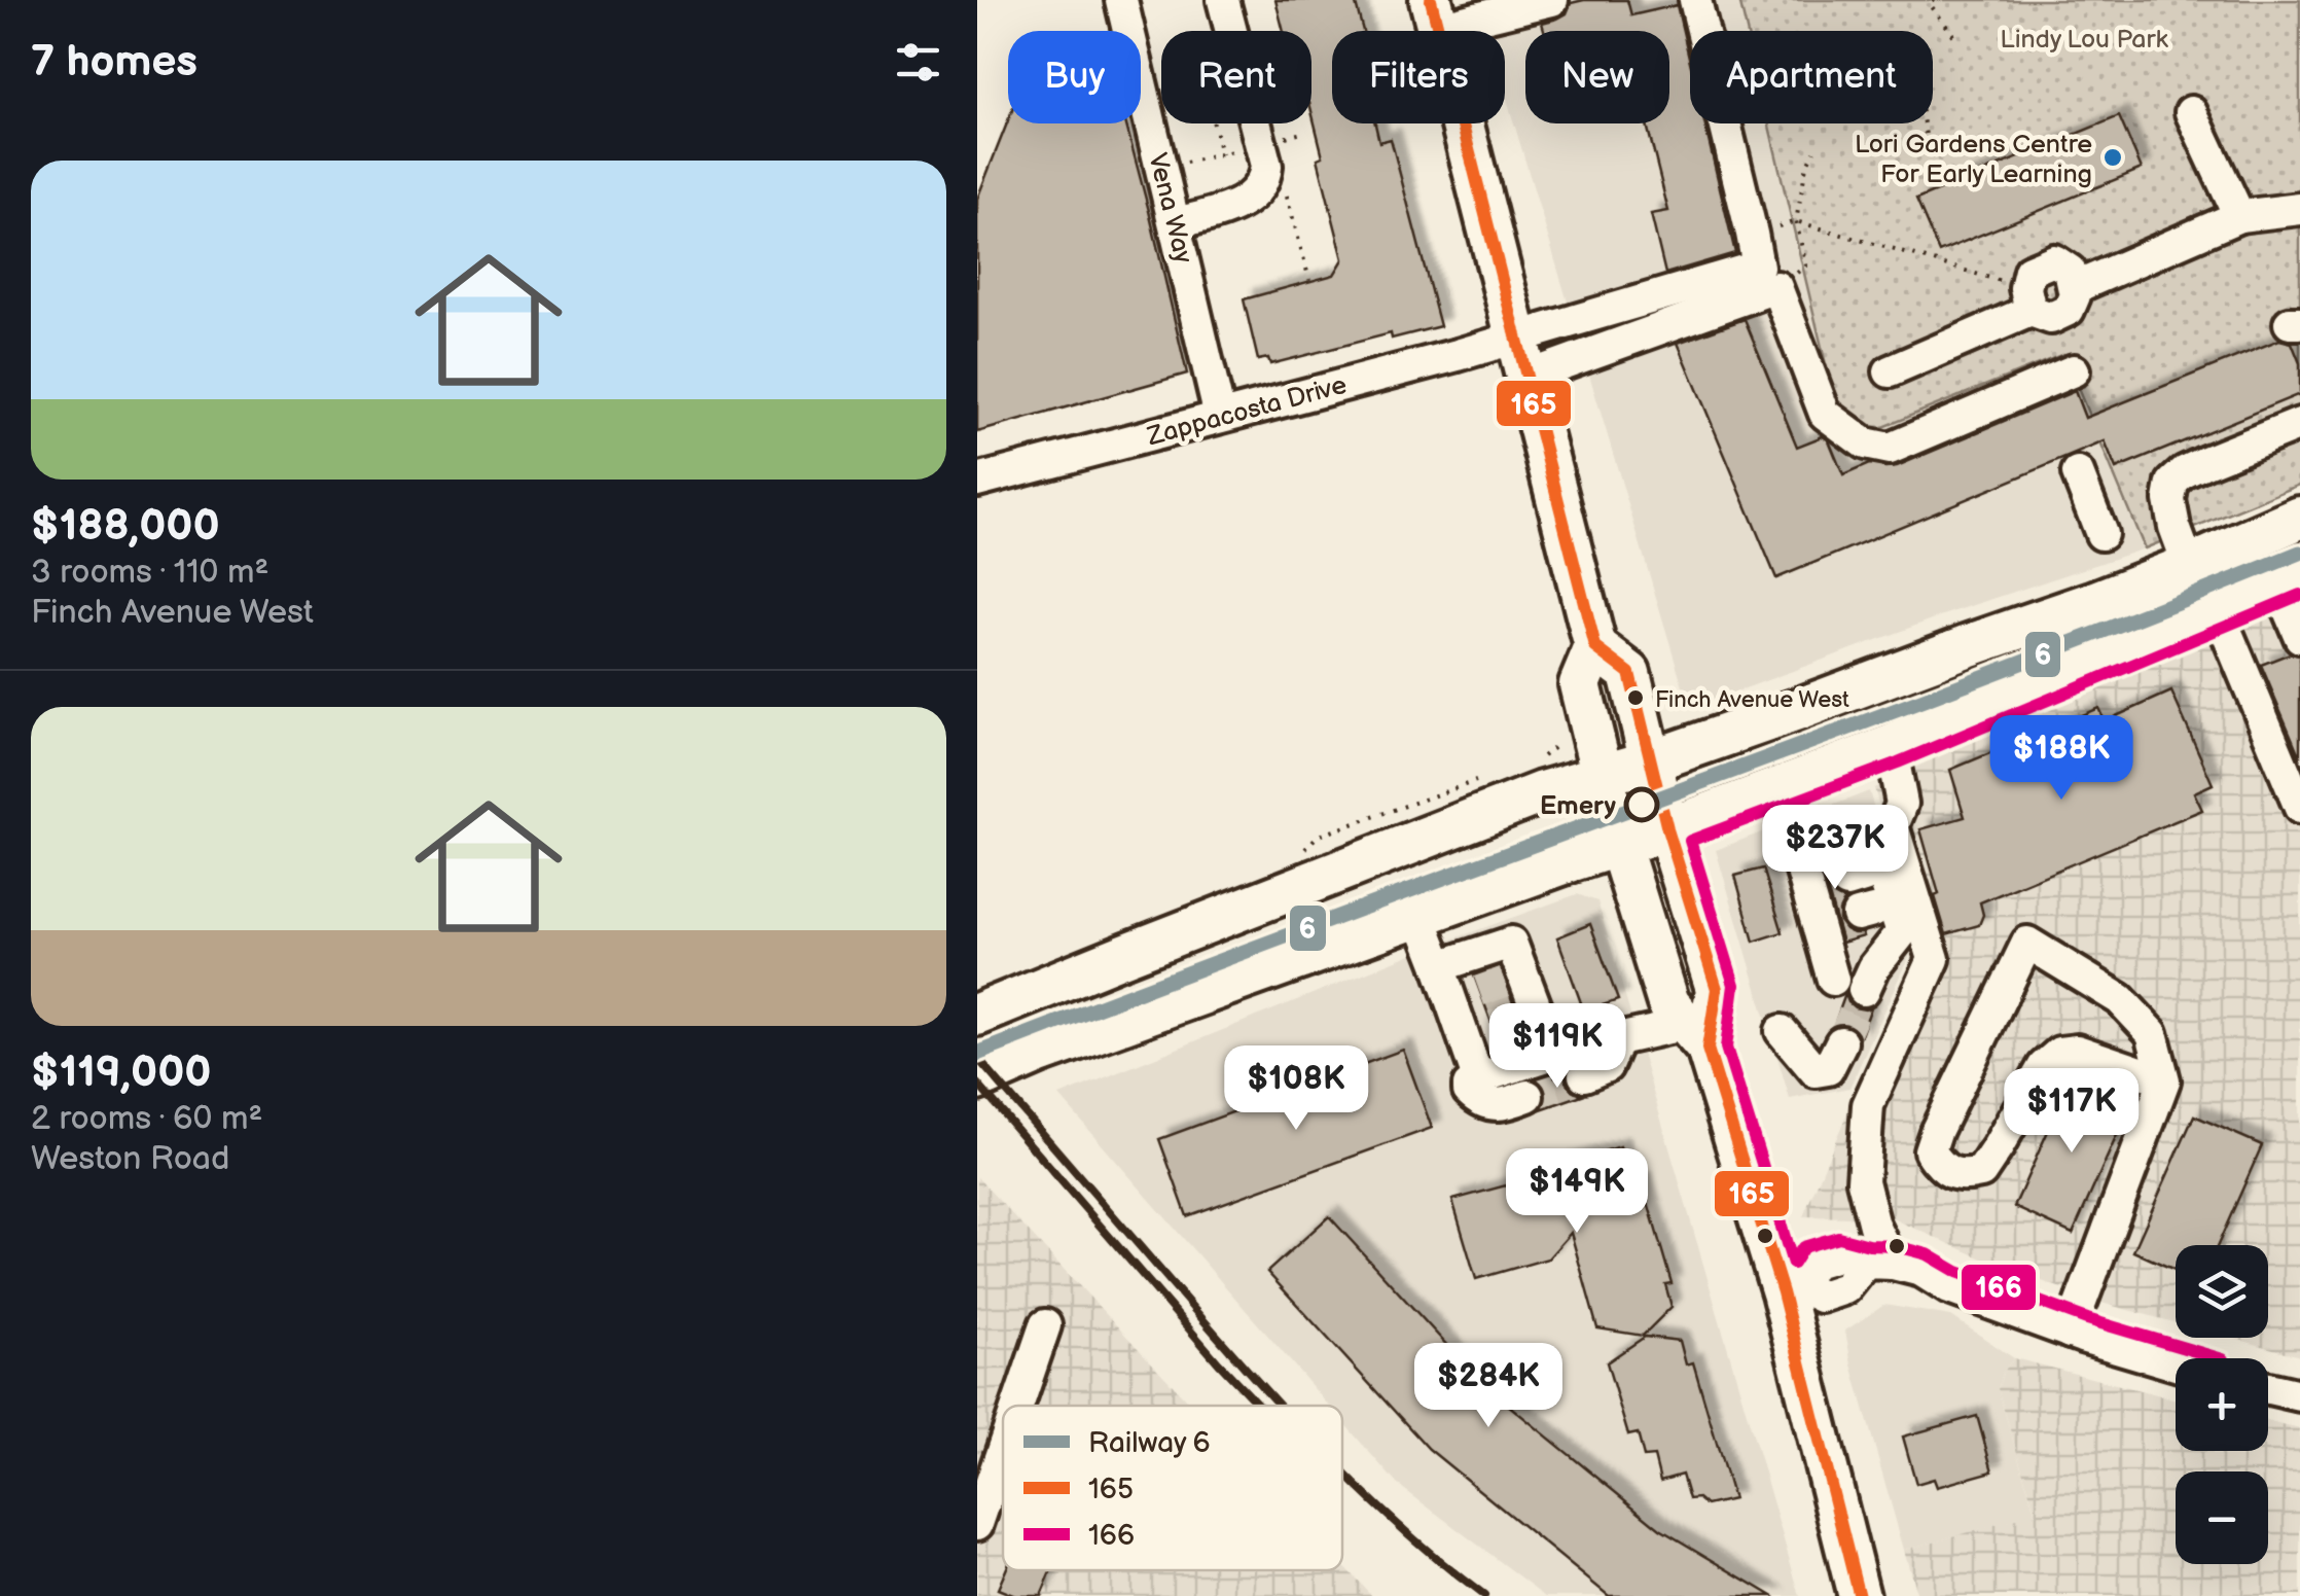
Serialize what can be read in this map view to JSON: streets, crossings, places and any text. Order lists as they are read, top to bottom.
{
  "streets": {
    "street": ["Vena Way", "Zappacosta Drive"]
  },
  "crossings": [
    ["Vena Way", "Zappacosta Drive"]
  ],
  "parks": ["Lindy Lou Park"],
  "places": ["Lori Gardens Centre For Early Learning", "Finch Avenue West", "Emery"],
  "lines": ["transit line 165", "rail line 6", "transit line 166"],
  "legend": ["Railway 6", "165", "166"],
  "page": {
    "heading": "7 homes",
    "chip": [
      "Buy",
      "Rent",
      "Filters",
      "New",
      "Apartment"
    ],
    "list": [
      {
        "name": "$188,000",
        "note": "3 rooms · 110 m² · Finch Avenue West"
      },
      {
        "name": "$119,000",
        "note": "2 rooms · 60 m² · Weston Road"
      }
    ],
    "price": [
      "$188K",
      "$237K",
      "$119K",
      "$108K",
      "$117K",
      "$149K",
      "$284K"
    ],
    "map_buttons": ["+", "−"]
  }
}
